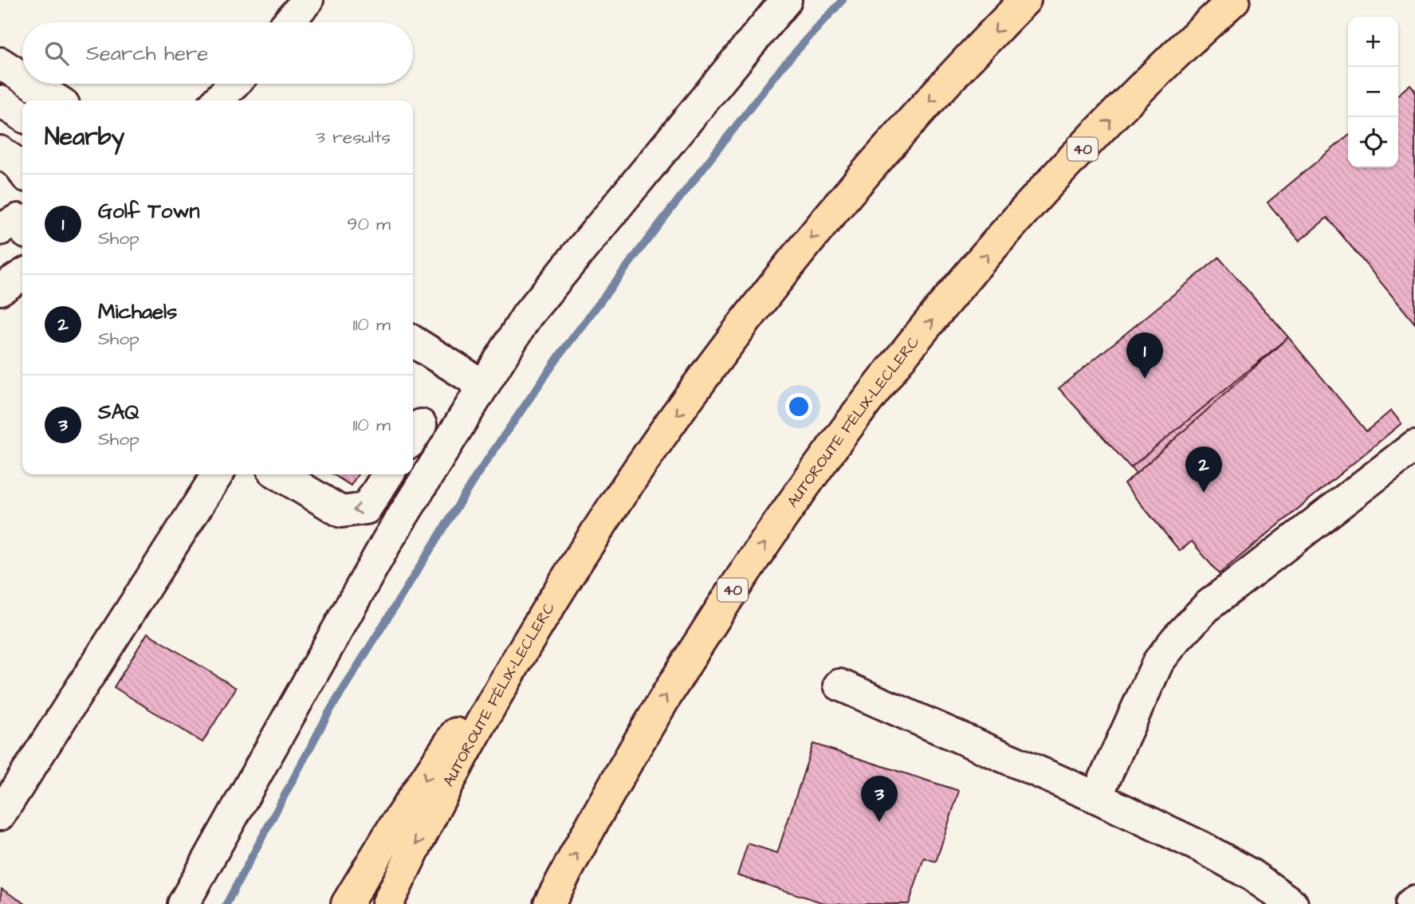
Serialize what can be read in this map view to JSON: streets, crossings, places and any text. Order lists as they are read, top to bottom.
{
  "streets": {
    "highway": ["40", "AUTOROUTE FÉLIX-LECLERC"]
  },
  "page": {
    "map_buttons": ["+", "−"],
    "search": "Search here",
    "heading": ["Nearby", "3 results"],
    "list": [
      {
        "mark": "1",
        "name": "Golf Town",
        "note": "Shop",
        "value": "90 m"
      },
      {
        "mark": "2",
        "name": "Michaels",
        "note": "Shop",
        "value": "110 m"
      },
      {
        "mark": "3",
        "name": "SAQ",
        "note": "Shop",
        "value": "110 m"
      }
    ],
    "pins": ["1", "2", "3"]
  }
}
